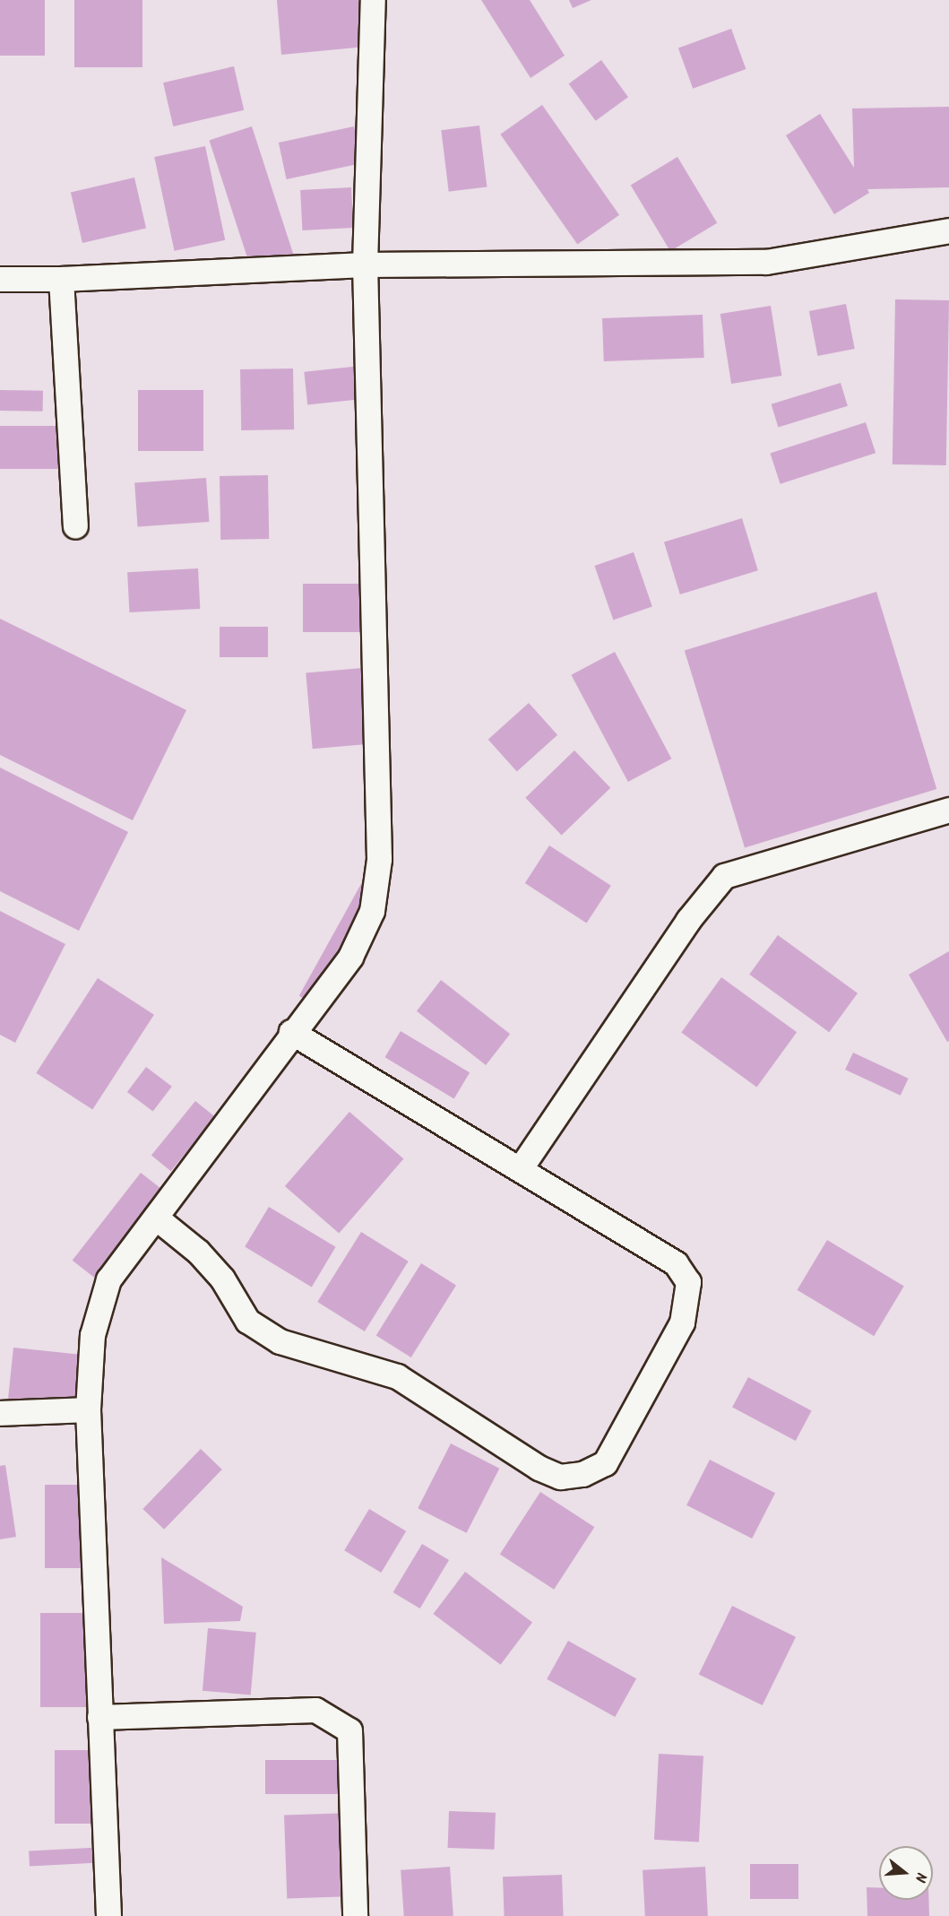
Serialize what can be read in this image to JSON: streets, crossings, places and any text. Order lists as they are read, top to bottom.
{
  "north": "right"
}
